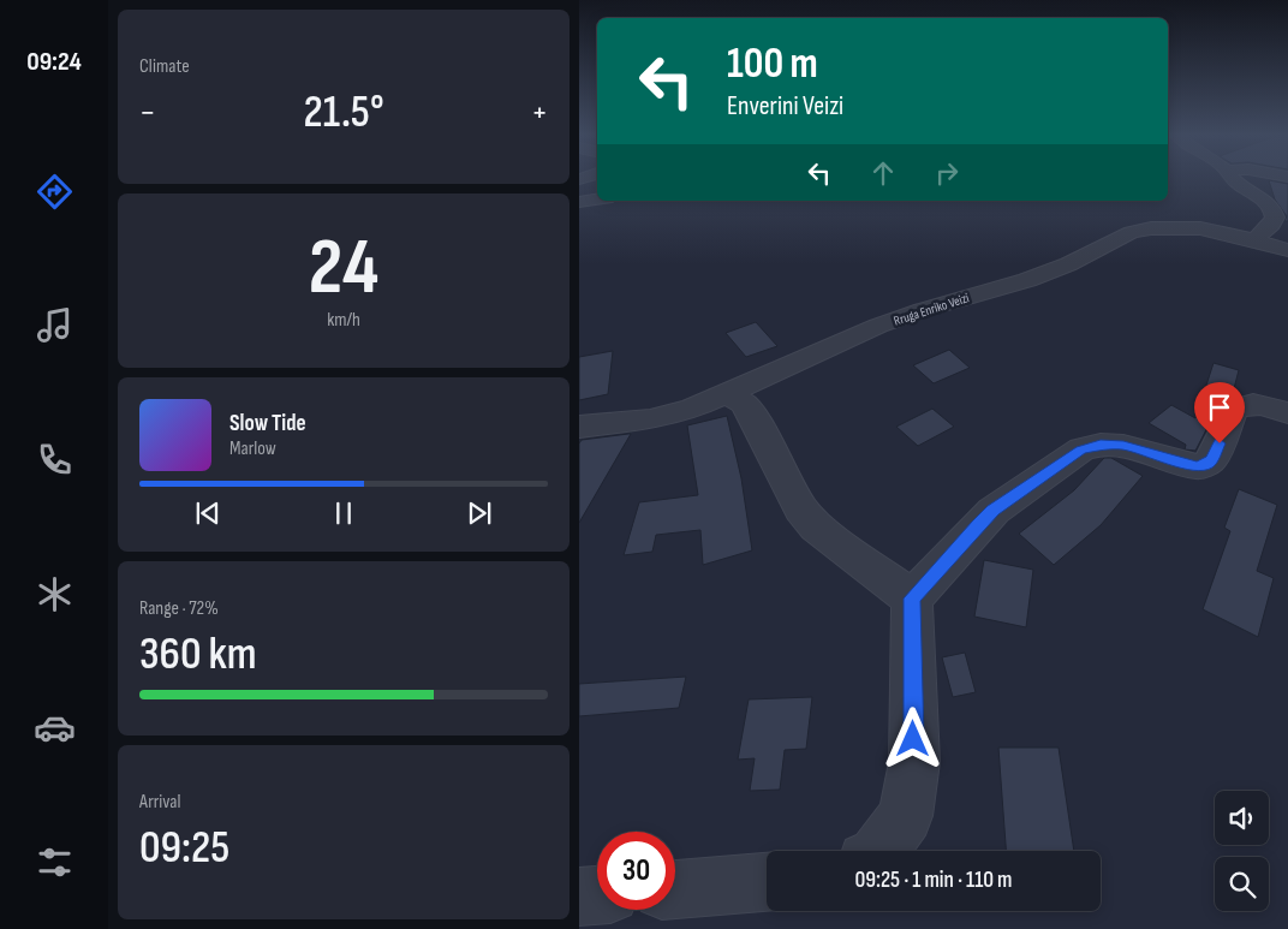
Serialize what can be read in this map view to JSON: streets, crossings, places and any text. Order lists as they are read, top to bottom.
{
  "streets": {
    "street": ["Rruga Enriko Veizi"]
  },
  "page": {
    "tabs": "09:24",
    "tile": [
      "Climate",
      ["24", "km/h"],
      ["Range · 72%", "360 km"],
      ["Arrival", "09:25"]
    ],
    "turn": ["100 m", "Enverini Veizi"],
    "heat": ["−", "21.5°", "+"],
    "song": ["Slow Tide", "Marlow"],
    "limit": "30",
    "trip": "09:25 · 1 min · 110 m"
  }
}
